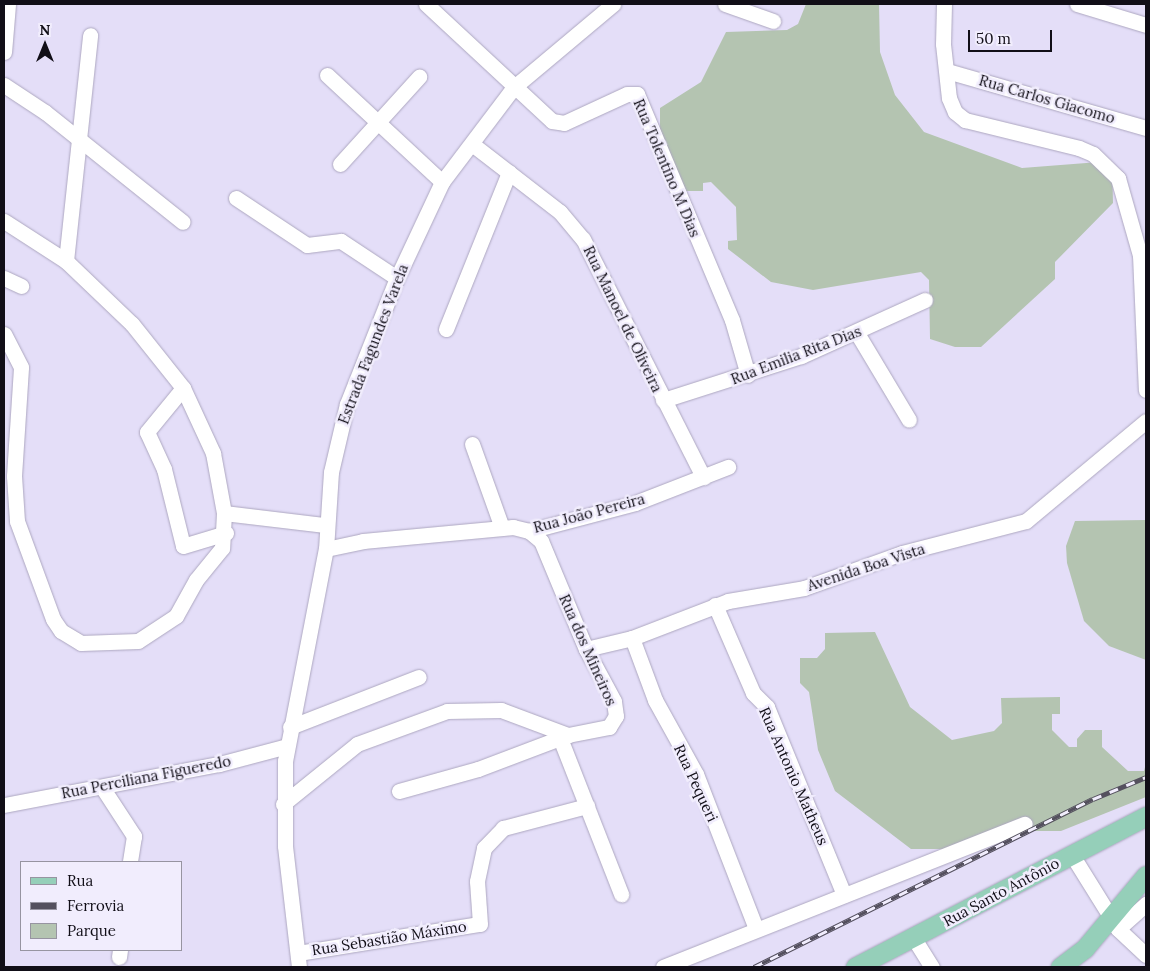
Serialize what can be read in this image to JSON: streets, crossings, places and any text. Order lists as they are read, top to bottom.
{
  "streets": {
    "main road": ["Rua Santo Antônio"],
    "street": [
      "Rua Carlos Giacomo",
      "Rua Tolentino M Dias",
      "Rua Manoel de Oliveira",
      "Estrada Fagundes Varela",
      "Rua Emilia Rita Dias",
      "Rua João Pereira",
      "Avenida Boa Vista",
      "Rua dos Mineiros",
      "Rua Antonio Matheus",
      "Rua Perciliana Figueredo",
      "Rua Pequeri",
      "Rua Sebastião Máximo"
    ]
  },
  "crossings": [
    ["Rua Tolentino M Dias", "Estrada Fagundes Varela"],
    ["Rua Tolentino M Dias", "Rua Emilia Rita Dias"],
    ["Rua Manoel de Oliveira", "Estrada Fagundes Varela"],
    ["Rua Manoel de Oliveira", "Rua Emilia Rita Dias"],
    ["Rua Manoel de Oliveira", "Rua João Pereira"],
    ["Estrada Fagundes Varela", "Rua João Pereira"],
    ["Estrada Fagundes Varela", "Rua Perciliana Figueredo"],
    ["Estrada Fagundes Varela", "Rua Sebastião Máximo"],
    ["Rua João Pereira", "Rua dos Mineiros"],
    ["Avenida Boa Vista", "Rua dos Mineiros"],
    ["Avenida Boa Vista", "Rua Antonio Matheus"],
    ["Avenida Boa Vista", "Rua Pequeri"]
  ],
  "legend": ["Rua", "Ferrovia", "Parque"],
  "scale_bar": "50 m",
  "north": "top"
}
